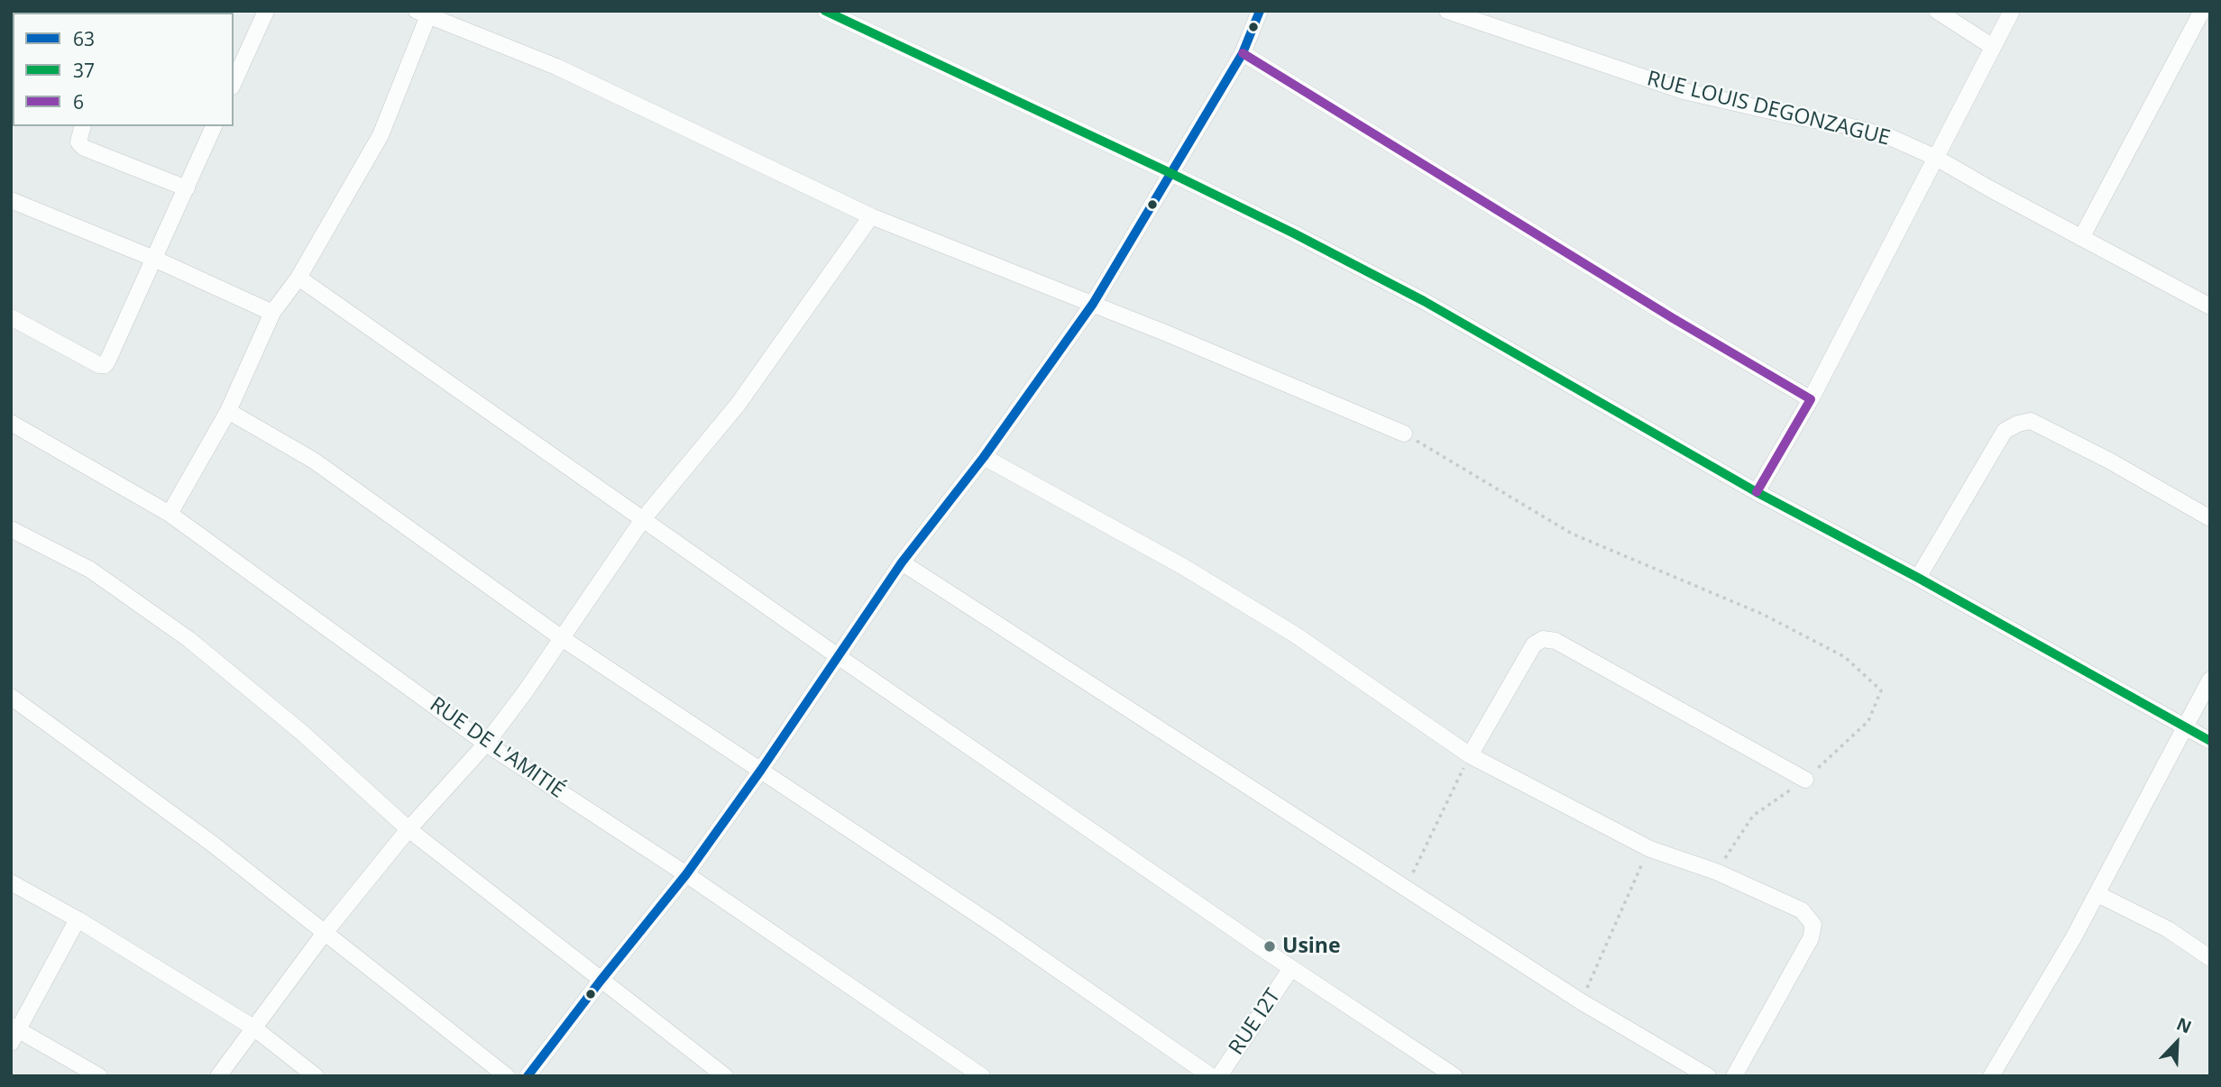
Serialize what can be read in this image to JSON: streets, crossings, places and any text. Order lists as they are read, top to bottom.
{
  "streets": {
    "street": ["RUE LOUIS DEGONZAGUE", "RUE DE L'AMITIÉ", "RUE I2T"]
  },
  "places": ["Usine"],
  "lines": ["transit line 63", "transit line 37", "transit line 6"],
  "legend": ["63", "37", "6"],
  "north": "top right"
}
